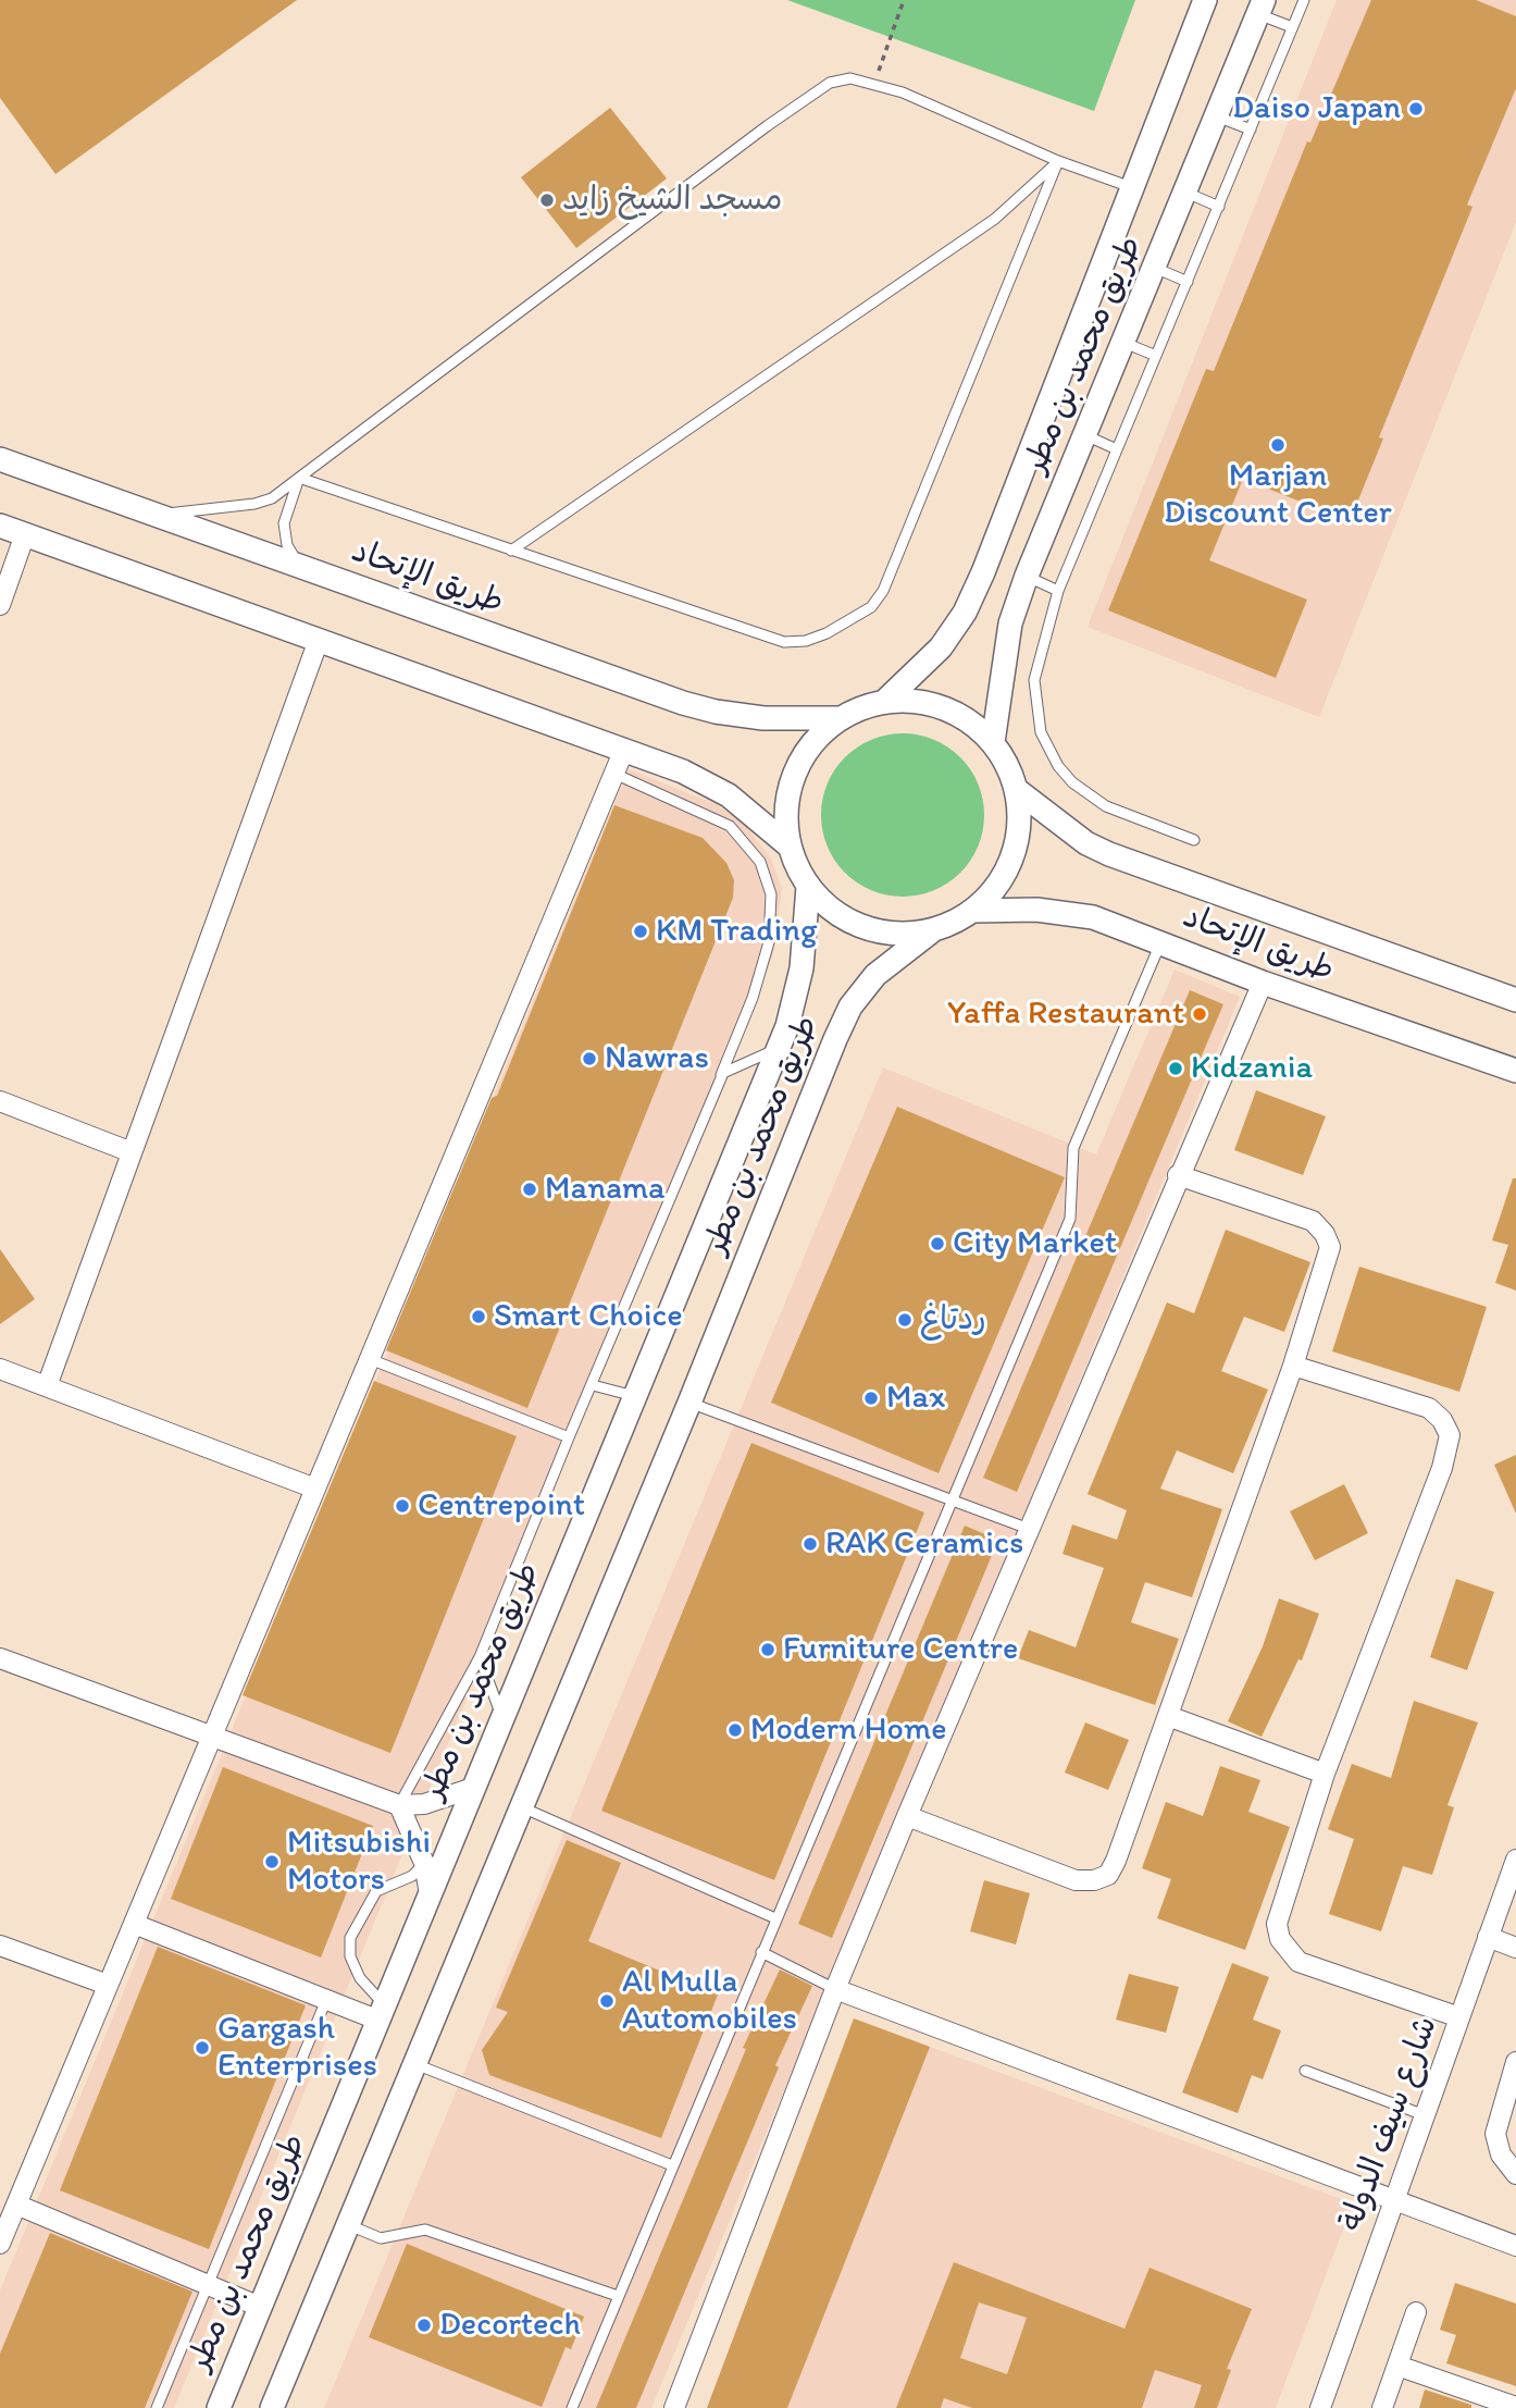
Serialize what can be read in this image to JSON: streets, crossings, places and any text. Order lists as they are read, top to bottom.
{
  "streets": {
    "street": ["طريق محمد بن مطر", "طريق اﻹتحاد", "شارع سيف الدولة"]
  },
  "crossings": [
    ["طريق محمد بن مطر", "طريق اﻹتحاد"]
  ],
  "places": [
    "Daiso Japan",
    "مسجد الشيخ زايد",
    "Marjan Discount Center",
    "KM Trading",
    "Yaffa Restaurant",
    "Nawras",
    "Kidzania",
    "Manama",
    "City Market",
    "Smart Choice",
    "ردتاغ",
    "Max",
    "Centrepoint",
    "RAK Ceramics",
    "Furniture Centre",
    "Modern Home",
    "Mitsubishi Motors",
    "Al Mulla Automobiles",
    "Gargash Enterprises",
    "Decortech"
  ]
}
